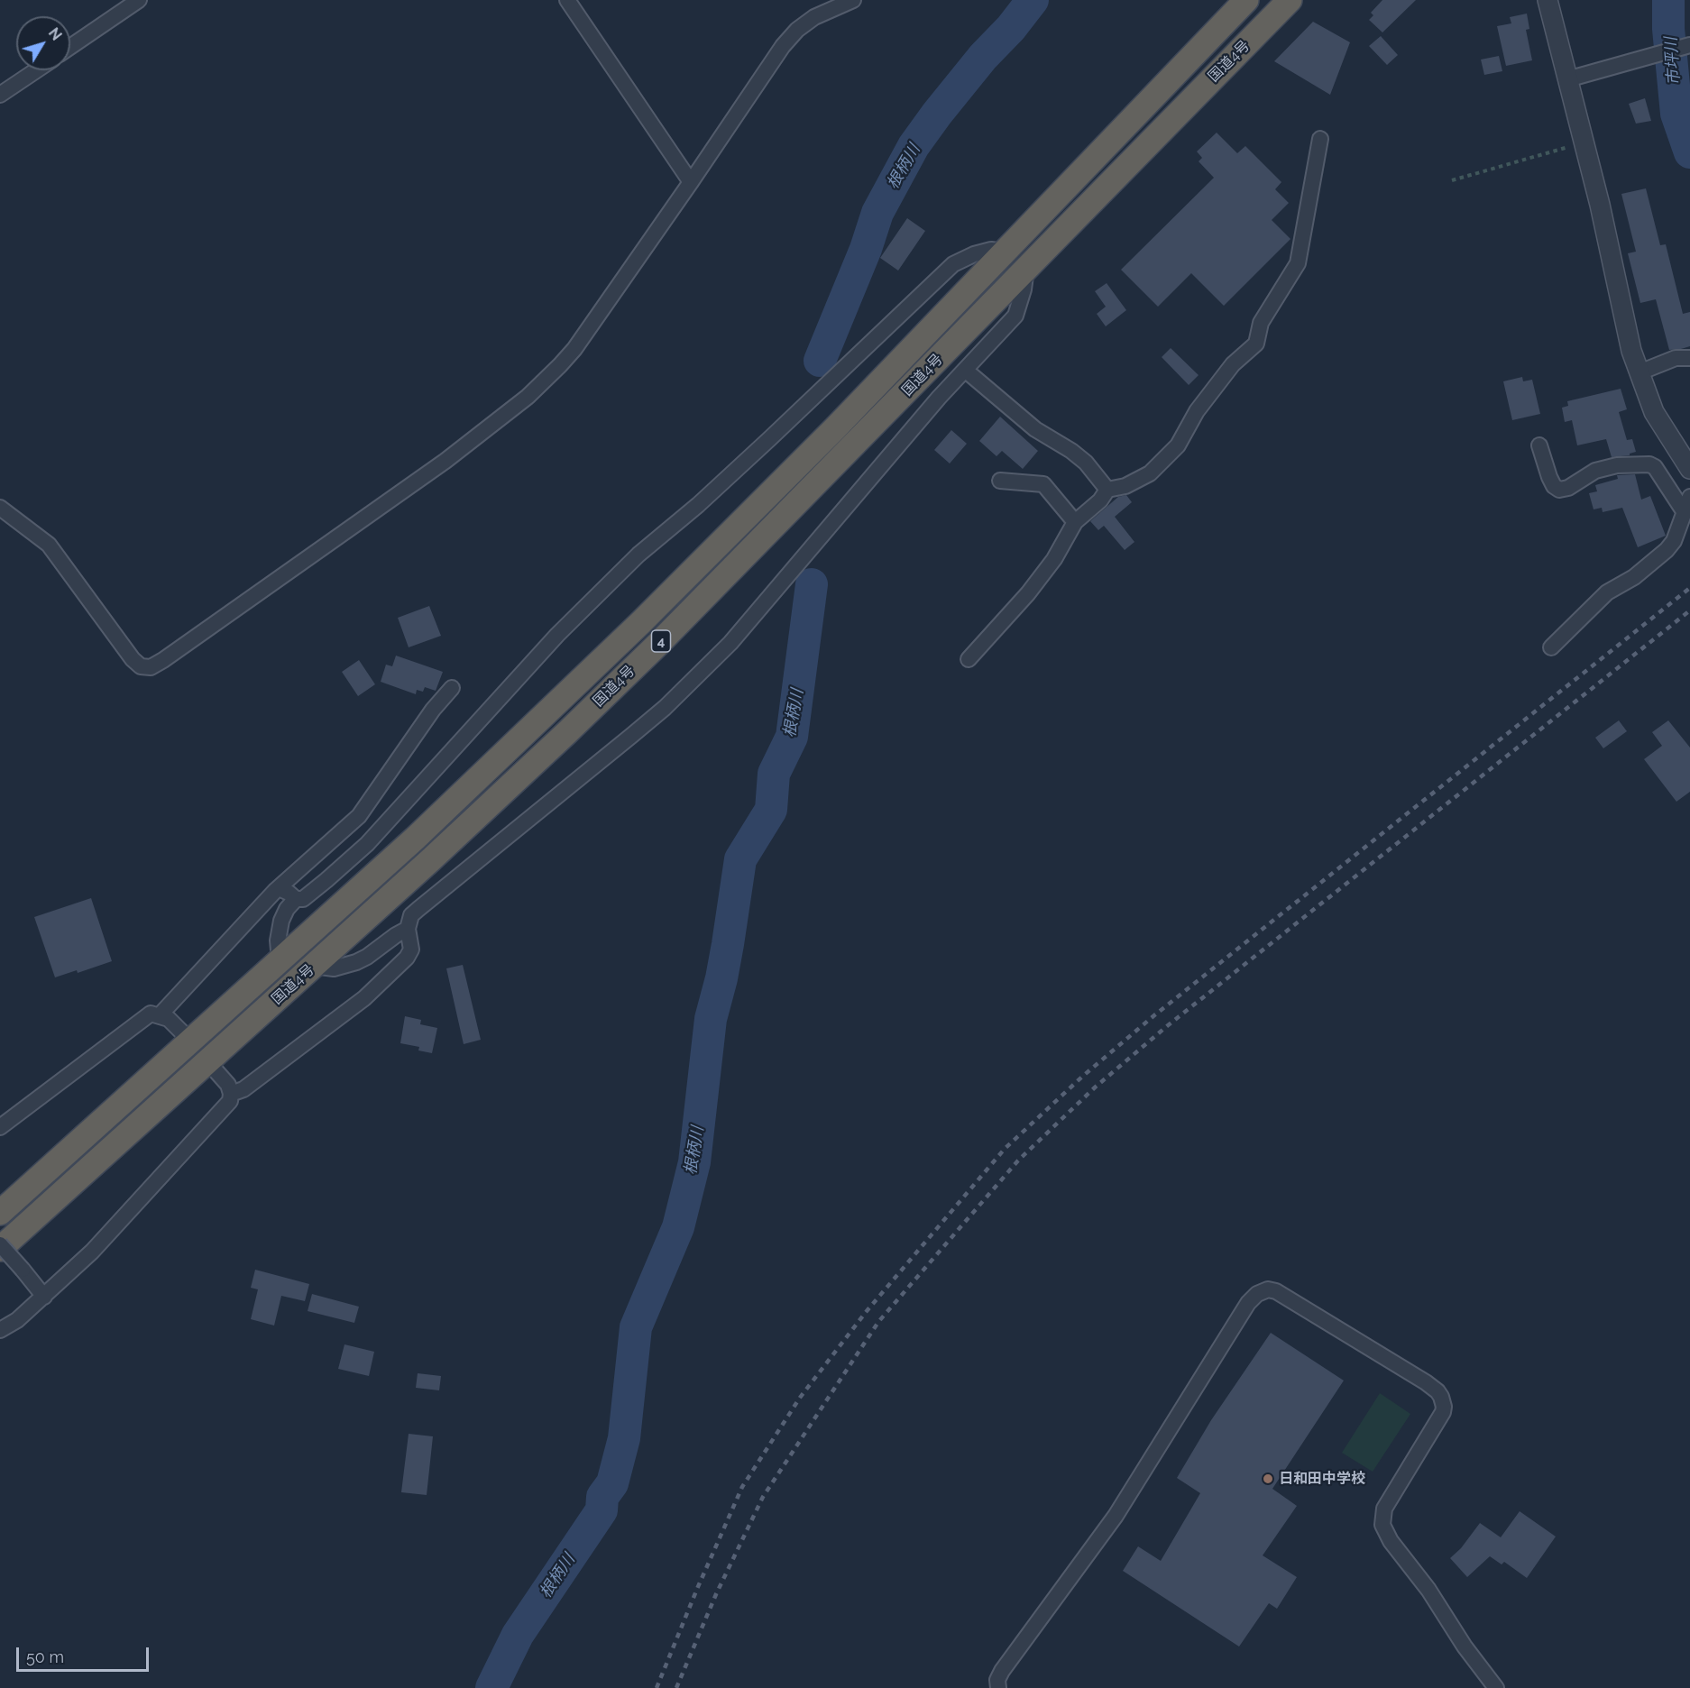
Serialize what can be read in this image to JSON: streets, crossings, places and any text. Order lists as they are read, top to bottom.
{
  "streets": {
    "highway": ["国道4号", "4"]
  },
  "water": ["市坪川", "根柄川"],
  "places": ["日和田中学校"],
  "scale_bar": "50 m",
  "north": "top right"
}
